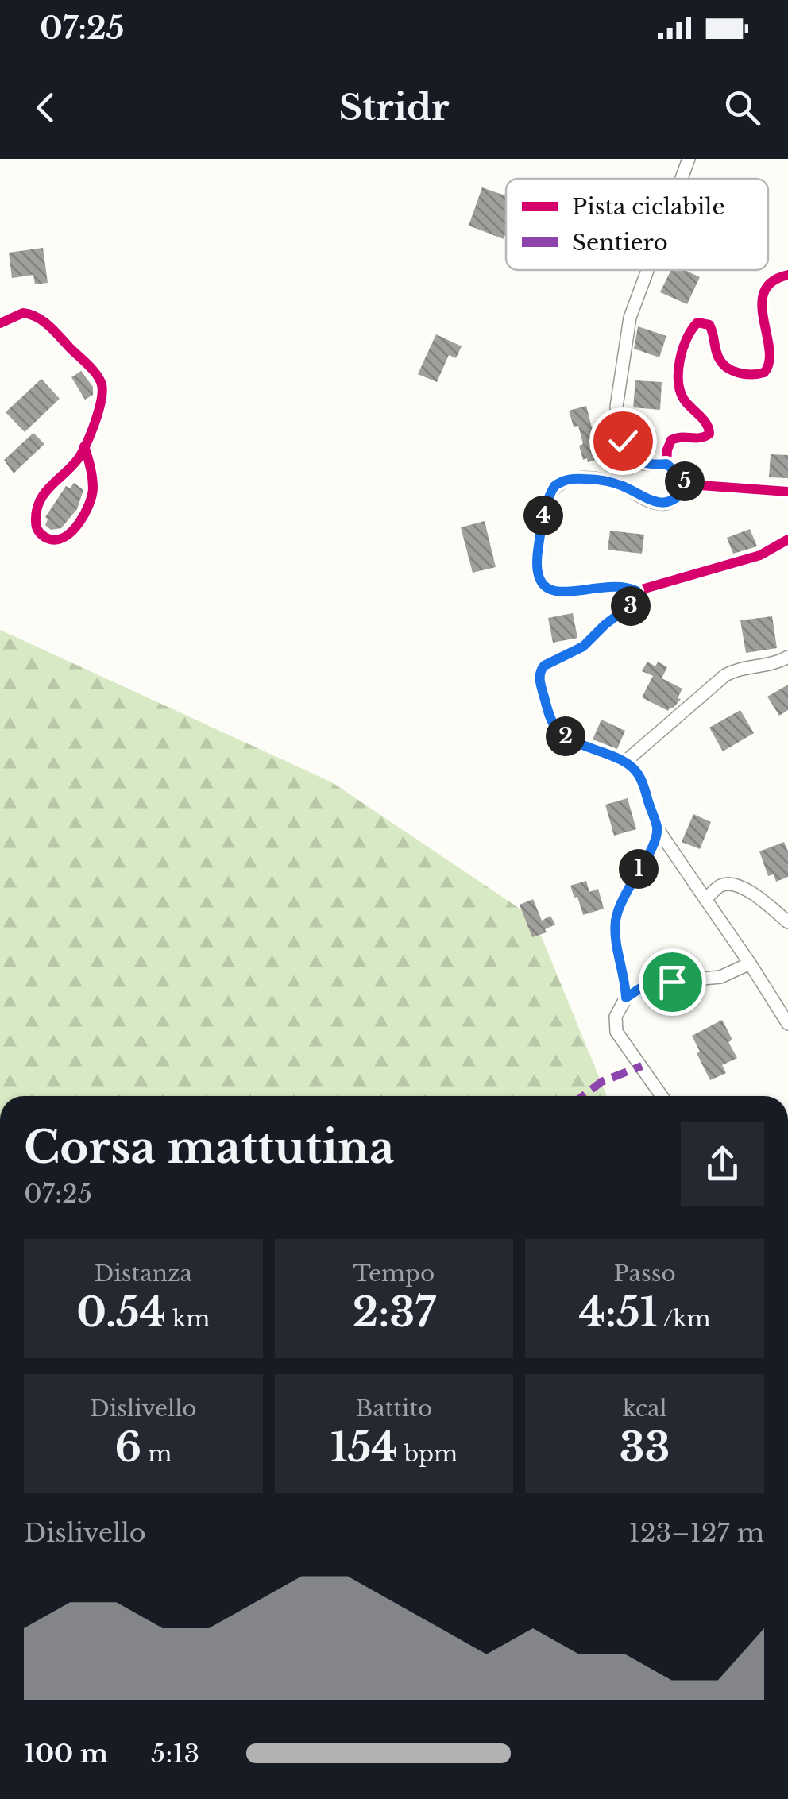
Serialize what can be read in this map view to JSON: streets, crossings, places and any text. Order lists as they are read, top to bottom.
{
  "legend": ["Pista ciclabile", "Sentiero"],
  "page": {
    "status": "07:25",
    "header": "Stridr",
    "pins": [
      "5",
      "4",
      "3",
      "2",
      "1"
    ],
    "heading": ["Corsa mattutina", "07:25"],
    "stats": [
      ["Distanza", "0.54 km"],
      ["Tempo", "2:37"],
      ["Passo", "4:51 /km"],
      ["Dislivello", "6 m"],
      ["Battito", "154 bpm"],
      ["kcal", "33"]
    ],
    "chart": ["Dislivello", "123–127 m"],
    "list": [
      {
        "name": "100 m",
        "note": "5:13"
      }
    ]
  }
}
